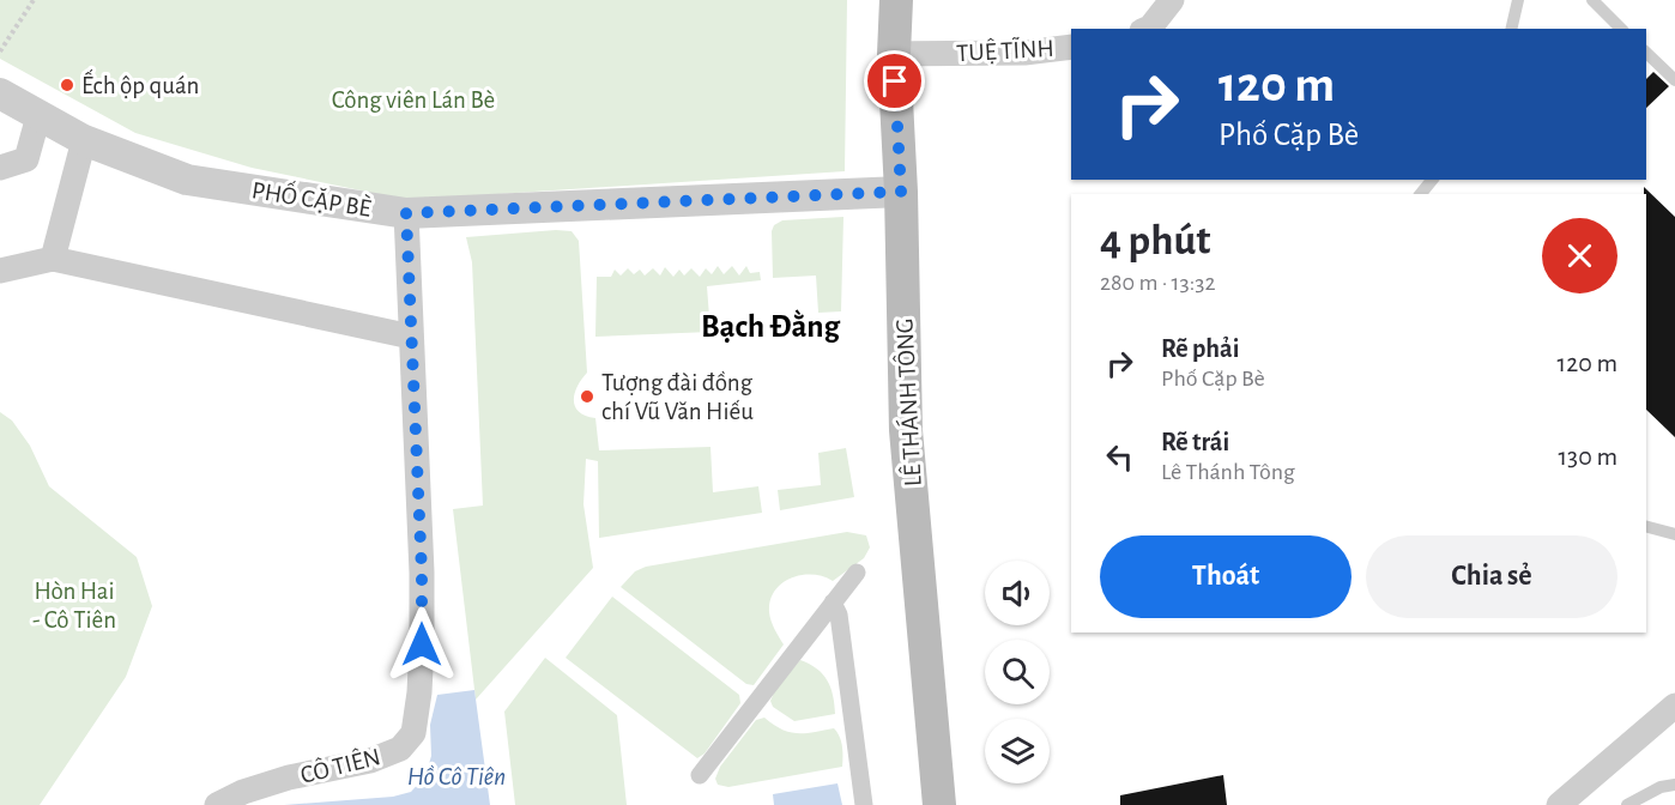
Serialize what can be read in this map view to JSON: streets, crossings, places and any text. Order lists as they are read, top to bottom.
{
  "streets": {
    "main road": ["LÊ THÁNH TÔNG"],
    "street": ["TUỆ TĨNH", "PHỐ CẶP BÈ", "CÔ TIÊN"]
  },
  "crossings": [
    ["TUỆ TĨNH", "LÊ THÁNH TÔNG"],
    ["PHỐ CẶP BÈ", "LÊ THÁNH TÔNG"],
    ["PHỐ CẶP BÈ", "CÔ TIÊN"]
  ],
  "districts": ["Bạch Đằng"],
  "water": ["Hồ Cô Tiên"],
  "parks": ["Công viên Lán Bè", "Hòn Hai - Cô Tiên"],
  "places": ["Ếch ộp quán", "Tượng đài đồng chí Vũ Văn Hiếu"],
  "page": {
    "turn": ["120 m", "Phố Cặp Bè"],
    "heading": ["4 phút", "280 m · 13:32"],
    "list": [
      {
        "name": "Rẽ phải",
        "note": "Phố Cặp Bè",
        "value": "120 m"
      },
      {
        "name": "Rẽ trái",
        "note": "Lê Thánh Tông",
        "value": "130 m"
      }
    ],
    "buttons": ["Thoát", "Chia sẻ"]
  }
}
